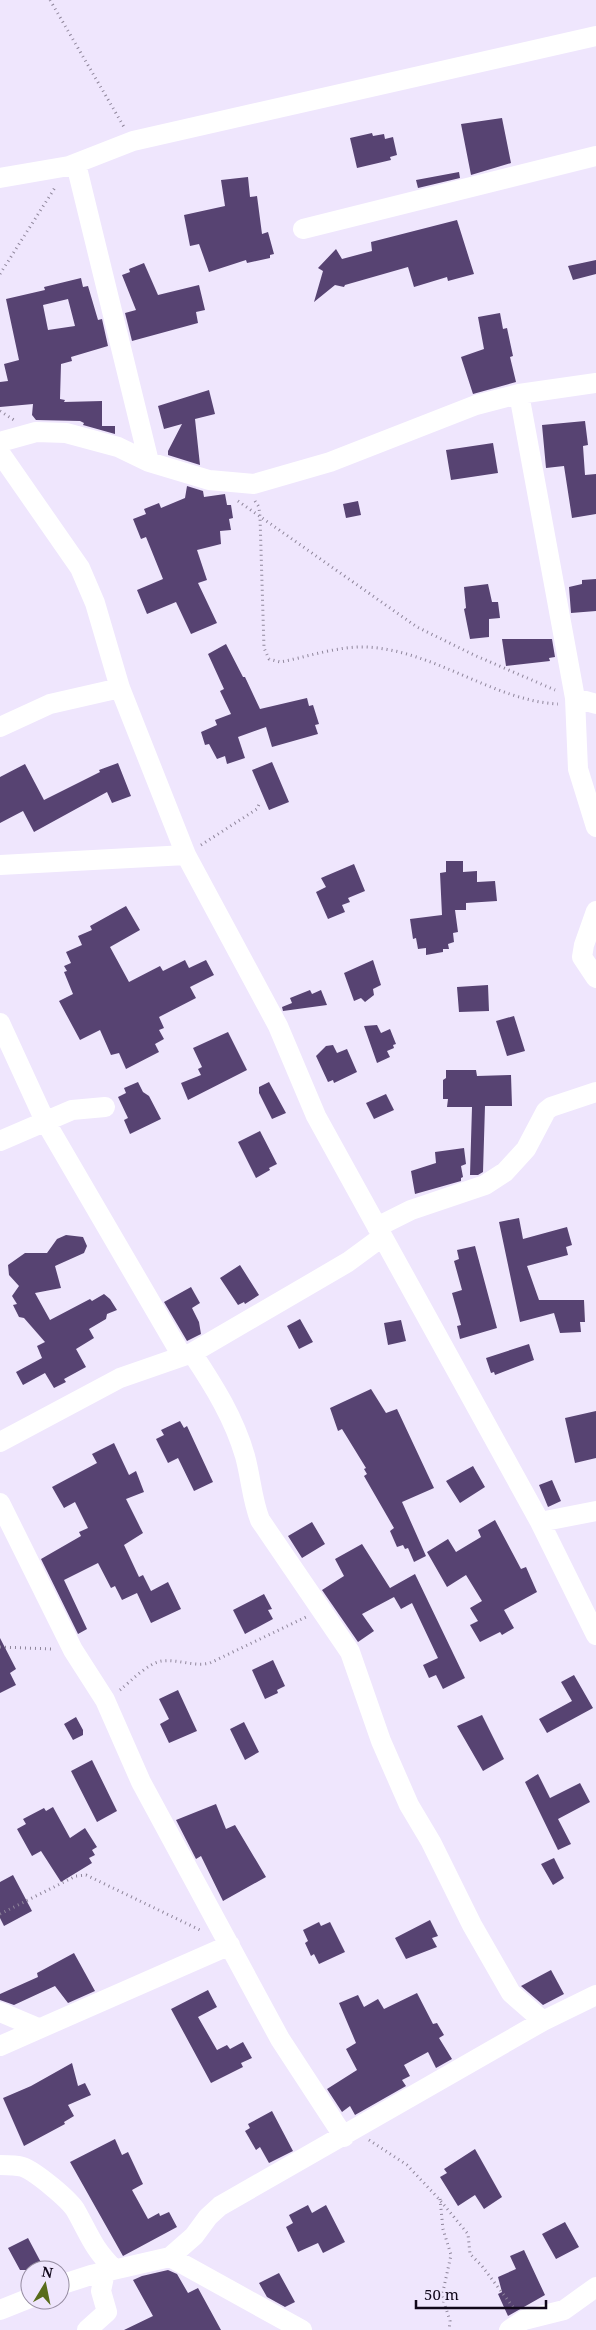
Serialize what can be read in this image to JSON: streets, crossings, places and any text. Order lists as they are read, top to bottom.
{
  "scale_bar": "50 m",
  "north": "top"
}
